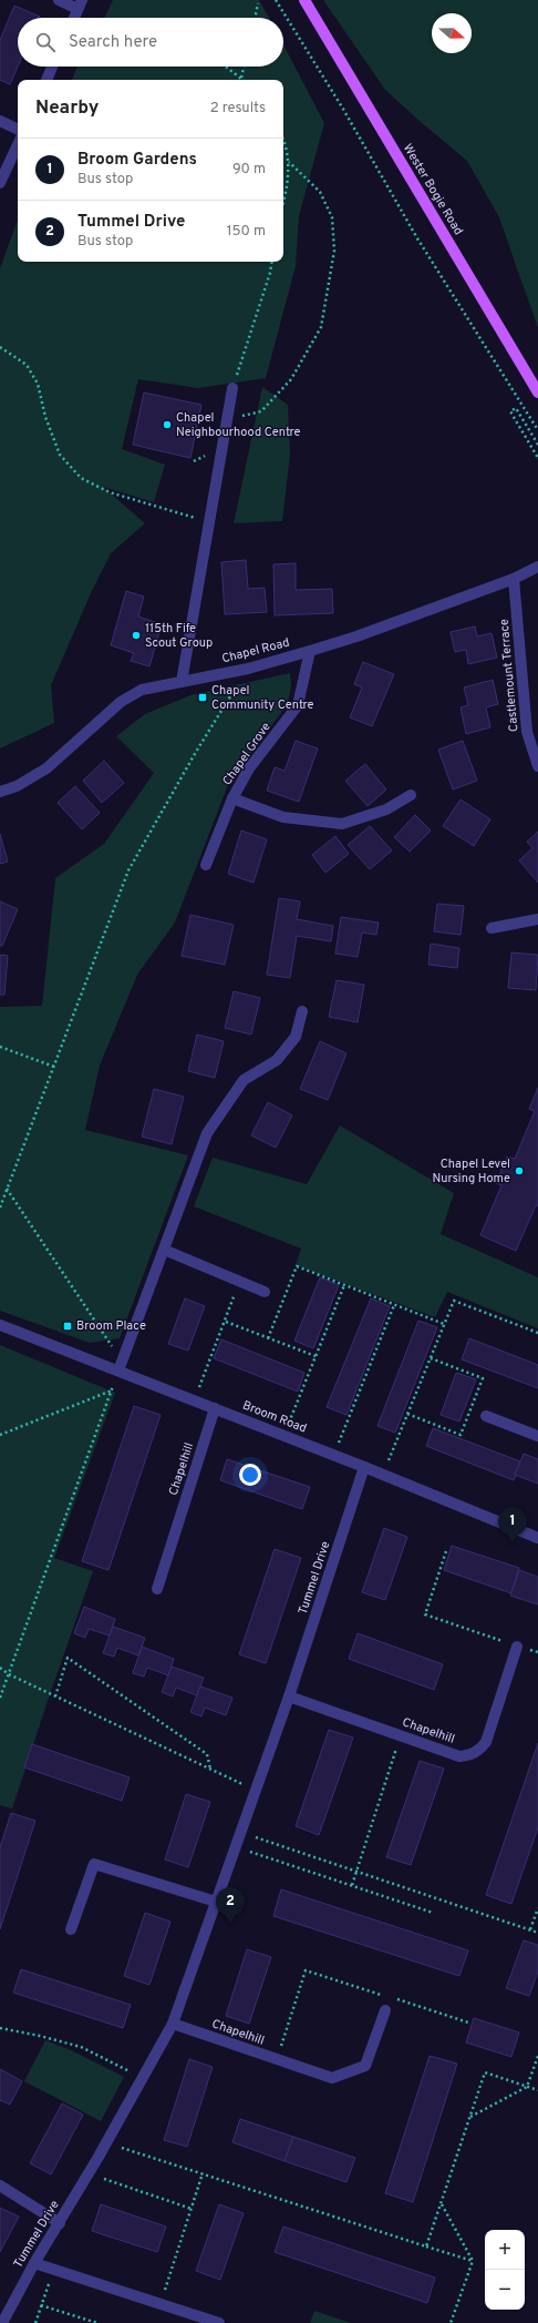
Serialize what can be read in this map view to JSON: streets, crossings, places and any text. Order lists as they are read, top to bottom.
{
  "streets": {
    "main road": ["Wester Bogie Road"],
    "street": [
      "Chapel Road",
      "Castlemount Terrace",
      "Chapel Grove",
      "Broom Road",
      "Chapelhill",
      "Tummel Drive"
    ]
  },
  "crossings": [
    ["Chapel Road", "Castlemount Terrace"],
    ["Chapel Road", "Chapel Grove"],
    ["Broom Road", "Chapelhill"],
    ["Broom Road", "Tummel Drive"],
    ["Chapelhill", "Tummel Drive"]
  ],
  "places": {
    "other": ["Chapel Neighbourhood Centre", "115th Fife Scout Group", "Chapel Level Nursing Home"],
    "transit": ["Chapel Community Centre", "Broom Place"]
  },
  "north": "right",
  "page": {
    "search": "Search here",
    "heading": ["Nearby", "2 results"],
    "list": [
      {
        "mark": "1",
        "name": "Broom Gardens",
        "note": "Bus stop",
        "value": "90 m"
      },
      {
        "mark": "2",
        "name": "Tummel Drive",
        "note": "Bus stop",
        "value": "150 m"
      }
    ],
    "pins": ["1", "2"],
    "map_buttons": ["+", "−"]
  }
}
